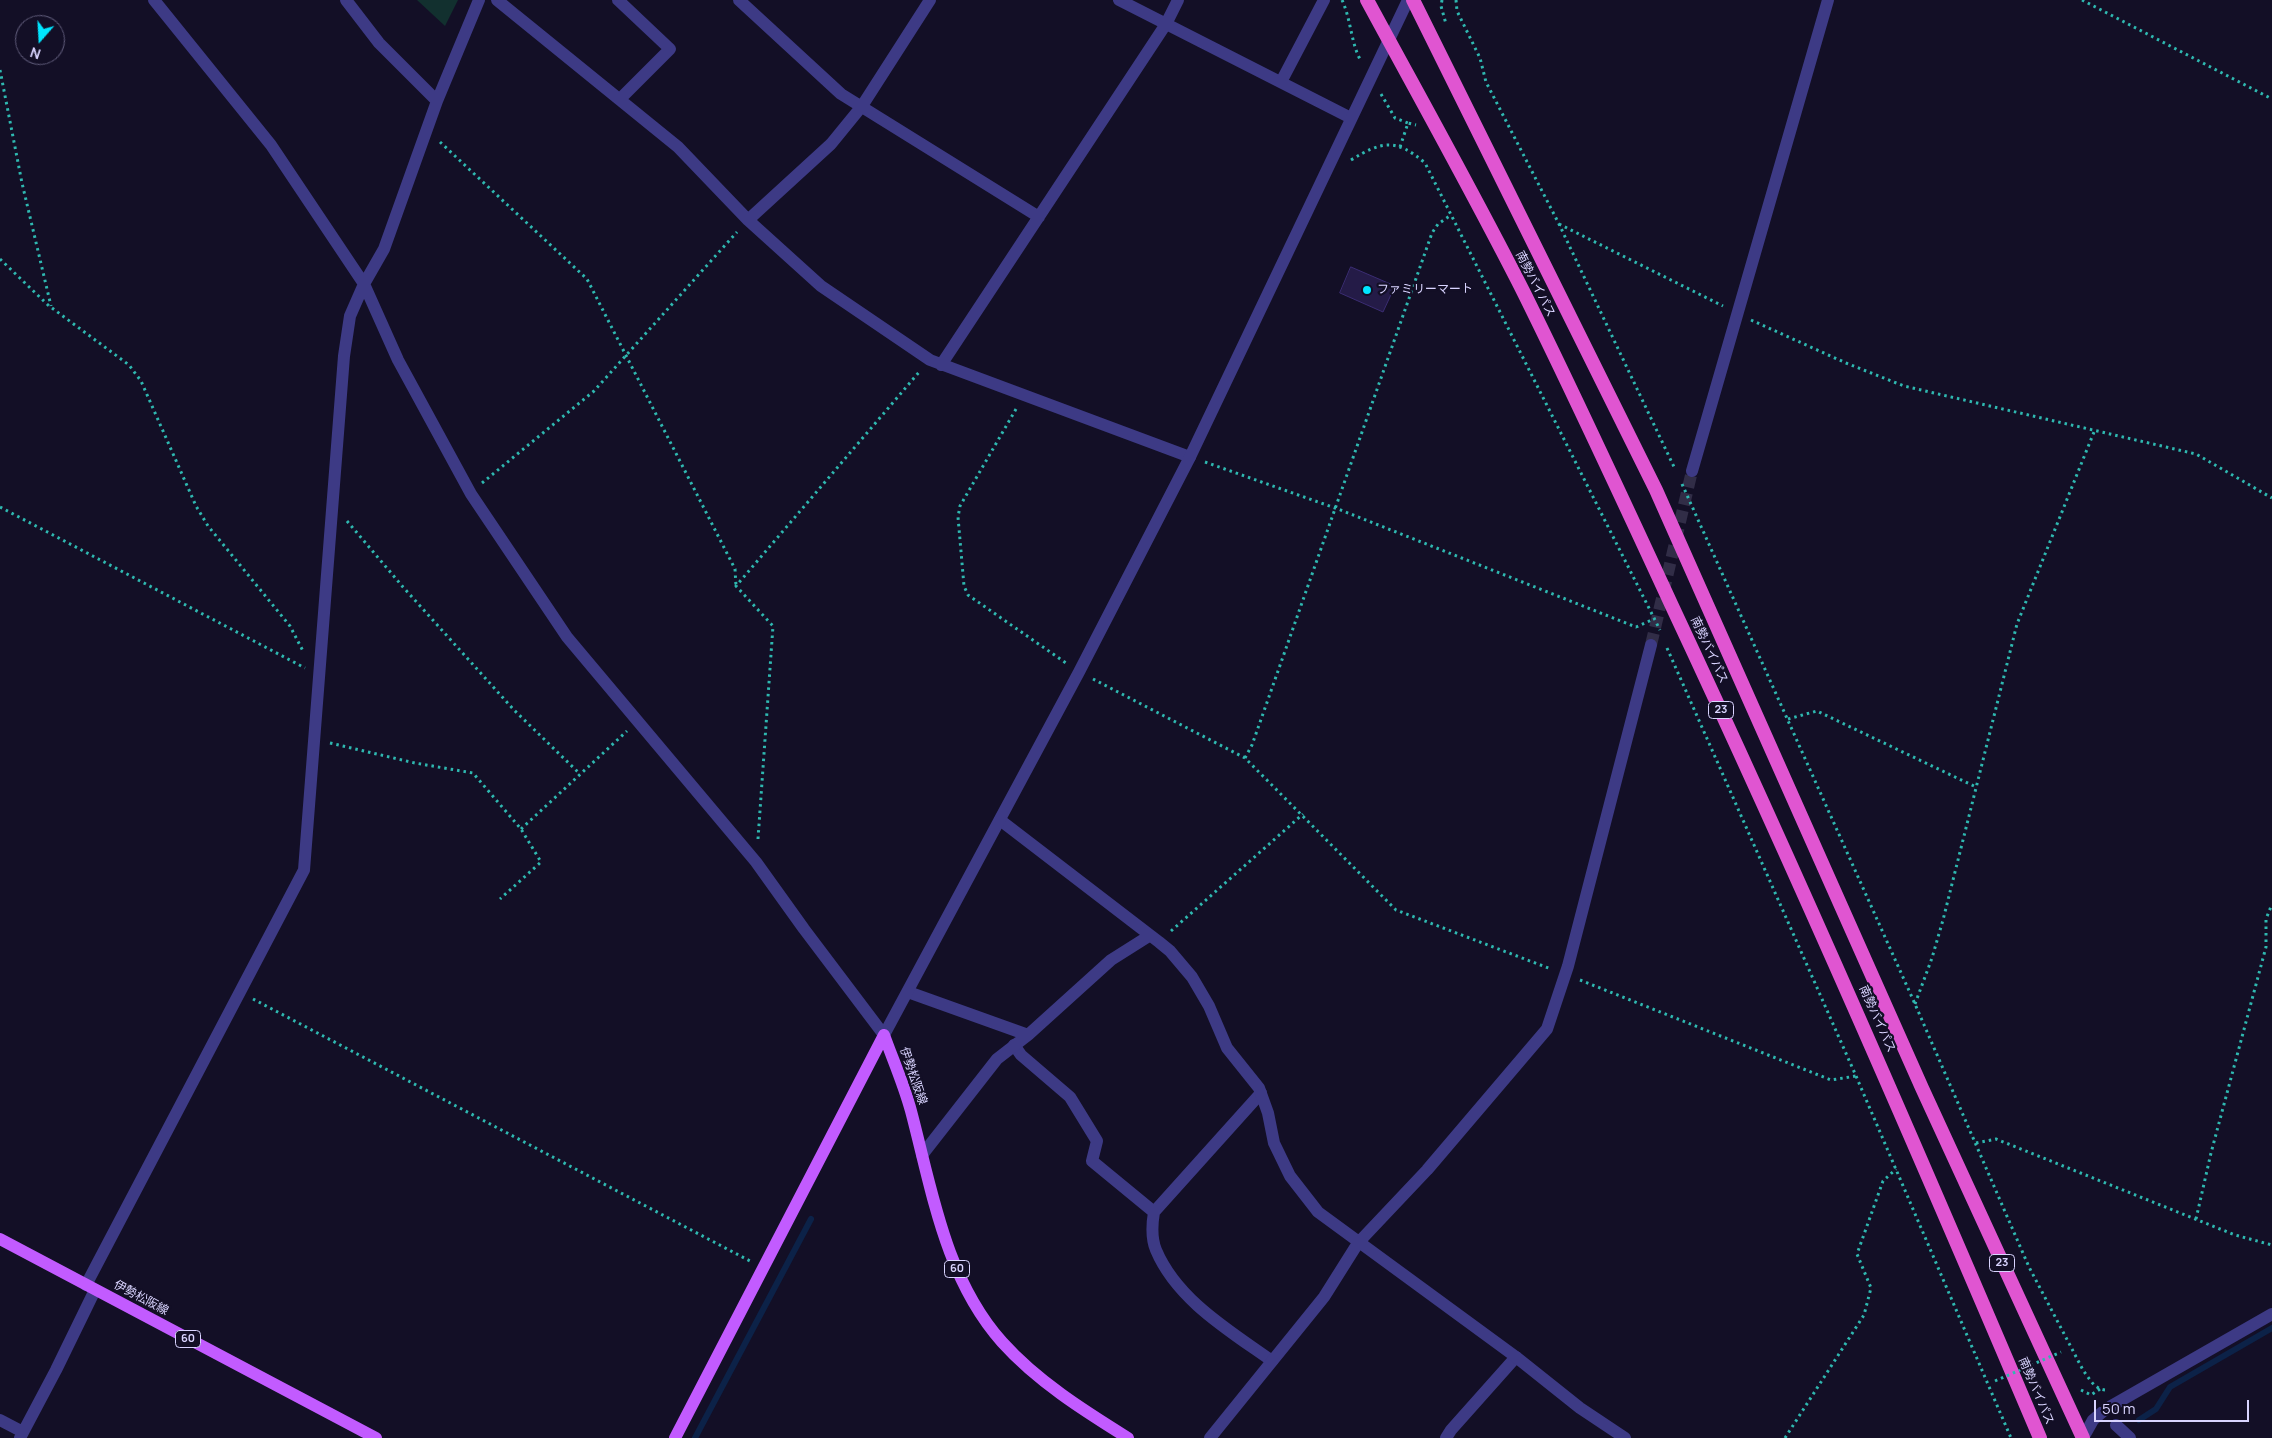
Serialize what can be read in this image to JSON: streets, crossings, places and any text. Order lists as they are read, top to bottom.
{
  "streets": {
    "highway": ["南勢バイパス", "23"],
    "main road": ["伊勢松阪線", "60"]
  },
  "places": ["ファミリーマート"],
  "scale_bar": "50 m",
  "north": "bottom"
}
